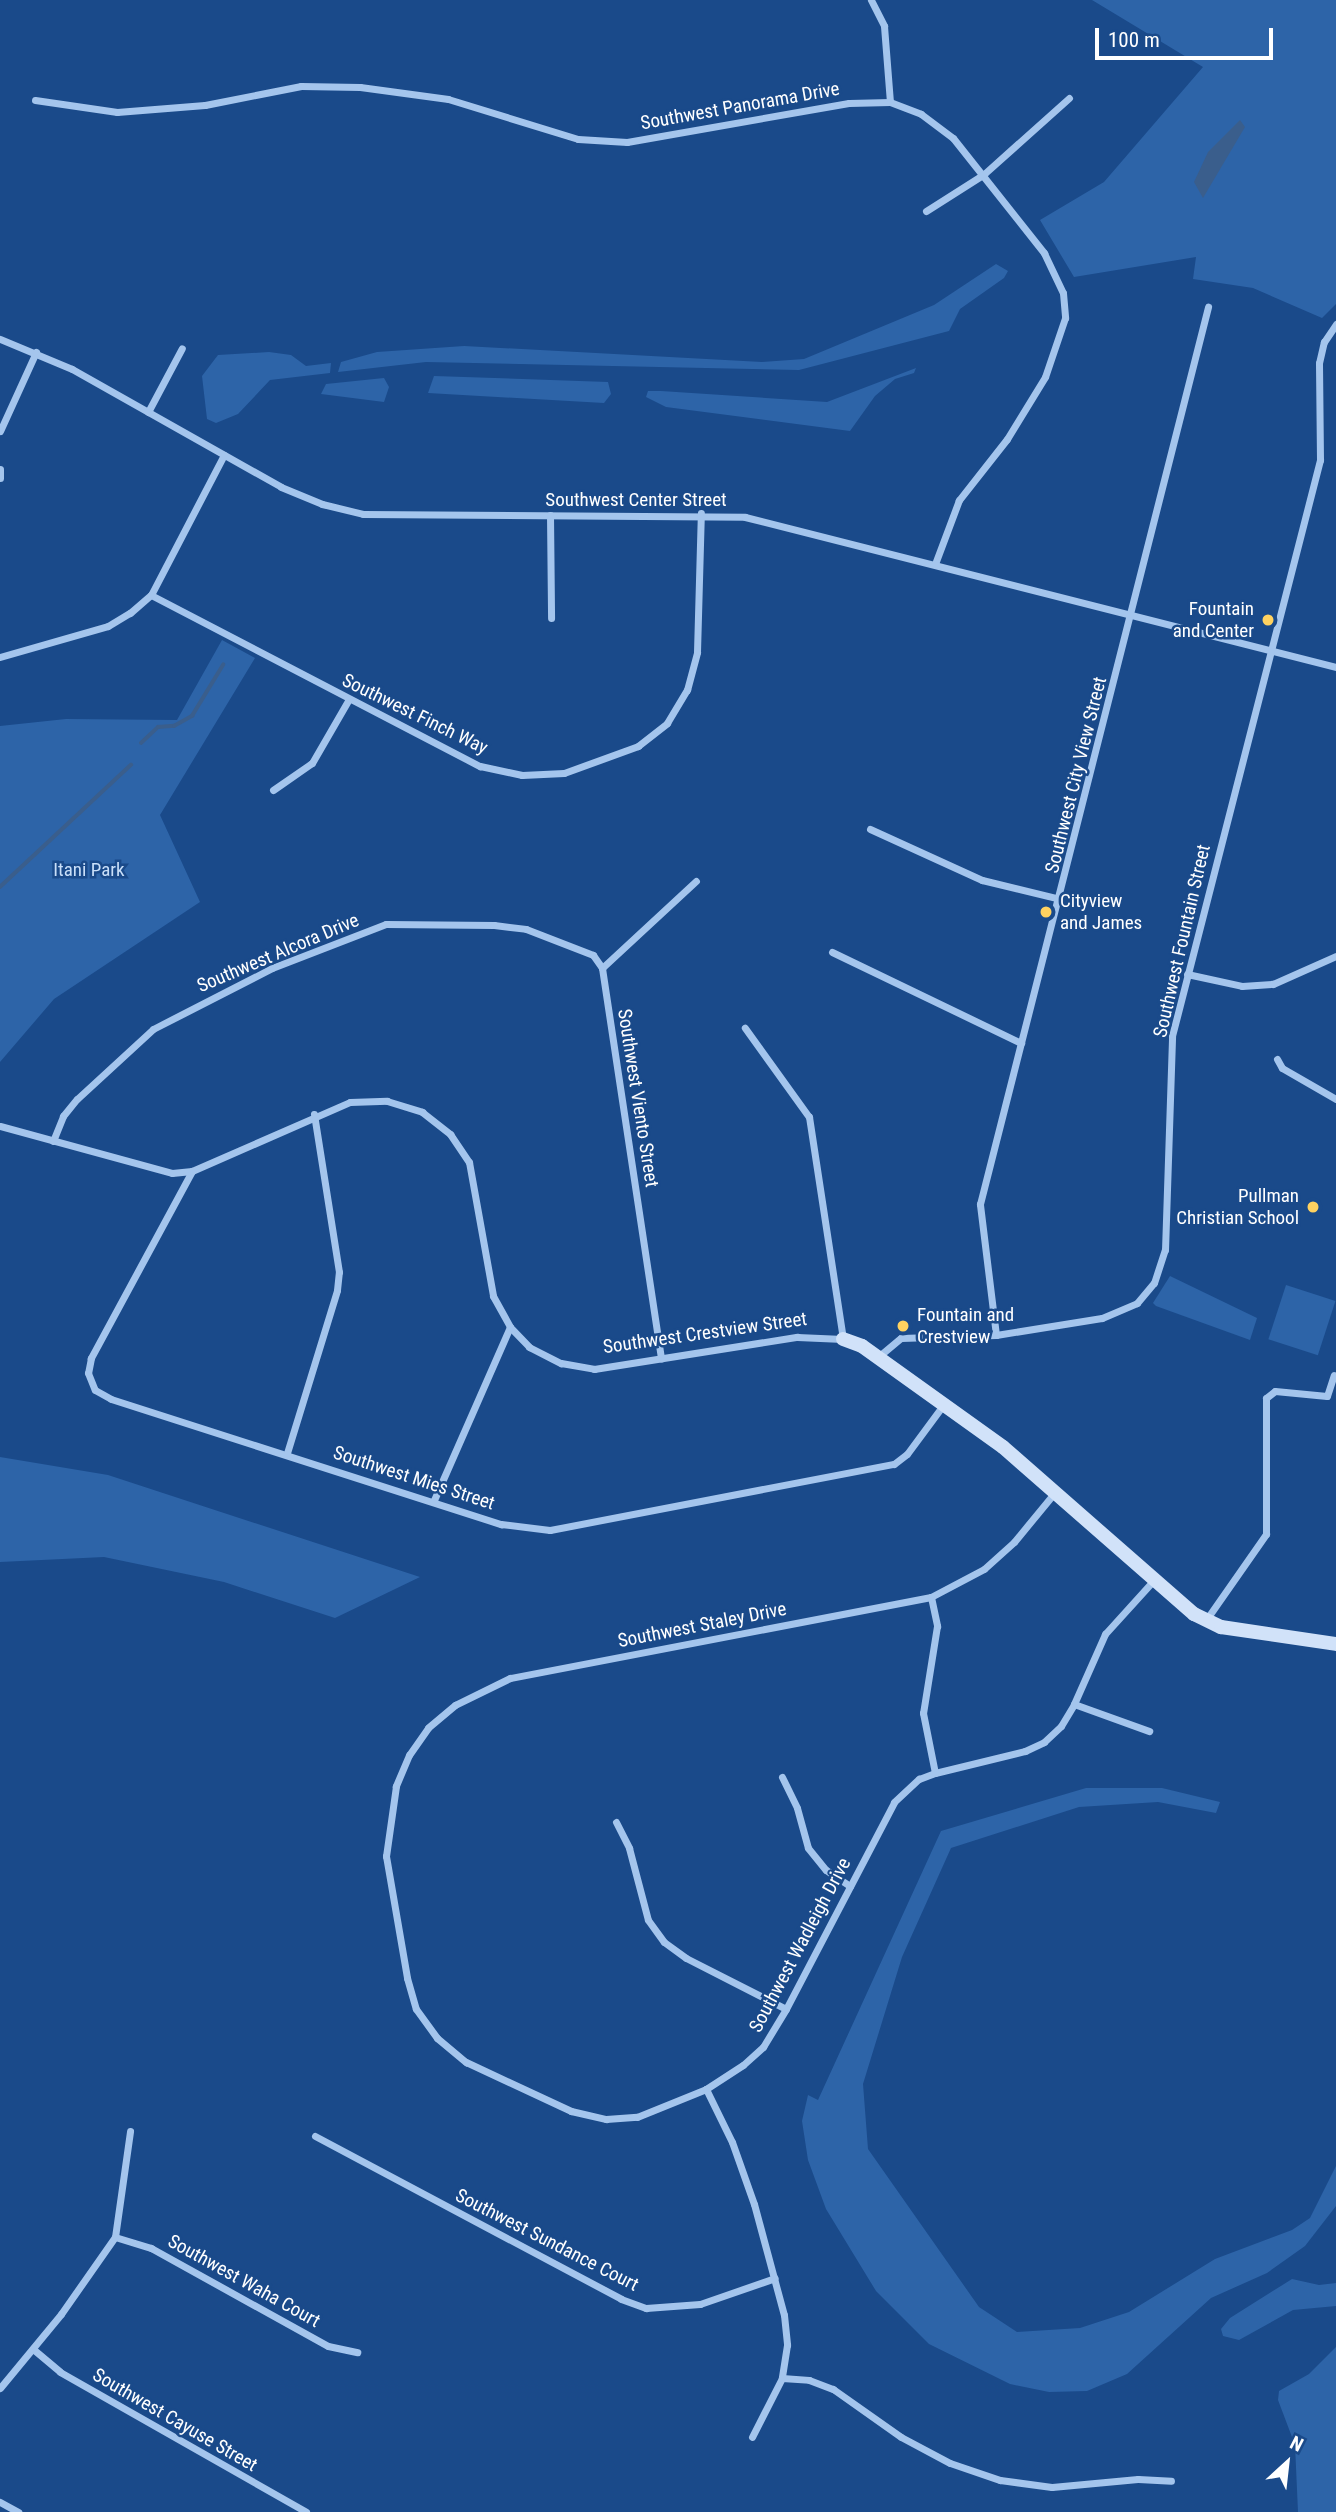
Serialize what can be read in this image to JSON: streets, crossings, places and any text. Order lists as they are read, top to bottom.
{
  "streets": {
    "street": [
      "Southwest Panorama Drive",
      "Southwest Center Street",
      "Southwest Finch Way",
      "Southwest City View Street",
      "Southwest Fountain Street",
      "Southwest Alcora Drive",
      "Southwest Viento Street",
      "Southwest Crestview Street",
      "Southwest Mies Street",
      "Southwest Staley Drive",
      "Southwest Wadleigh Drive",
      "Southwest Sundance Court",
      "Southwest Waha Court",
      "Southwest Cayuse Street"
    ]
  },
  "crossings": [
    ["Southwest Panorama Drive", "Southwest Center Street"],
    ["Southwest Center Street", "Southwest Finch Way"],
    ["Southwest Center Street", "Southwest City View Street"],
    ["Southwest Center Street", "Southwest Fountain Street"],
    ["Southwest City View Street", "Southwest Fountain Street"],
    ["Southwest Fountain Street", "Southwest Crestview Street"],
    ["Southwest Alcora Drive", "Southwest Viento Street"],
    ["Southwest Alcora Drive", "Southwest Crestview Street"],
    ["Southwest Viento Street", "Southwest Crestview Street"],
    ["Southwest Crestview Street", "Southwest Mies Street"],
    ["Southwest Crestview Street", "Southwest Staley Drive"],
    ["Southwest Crestview Street", "Southwest Wadleigh Drive"],
    ["Southwest Staley Drive", "Southwest Wadleigh Drive"]
  ],
  "parks": ["Itani Park"],
  "places": [
    "Fountain and Center",
    "Cityview and James",
    "Pullman Christian School",
    "Fountain and Crestview"
  ],
  "scale_bar": "100 m",
  "north": "top right"
}
